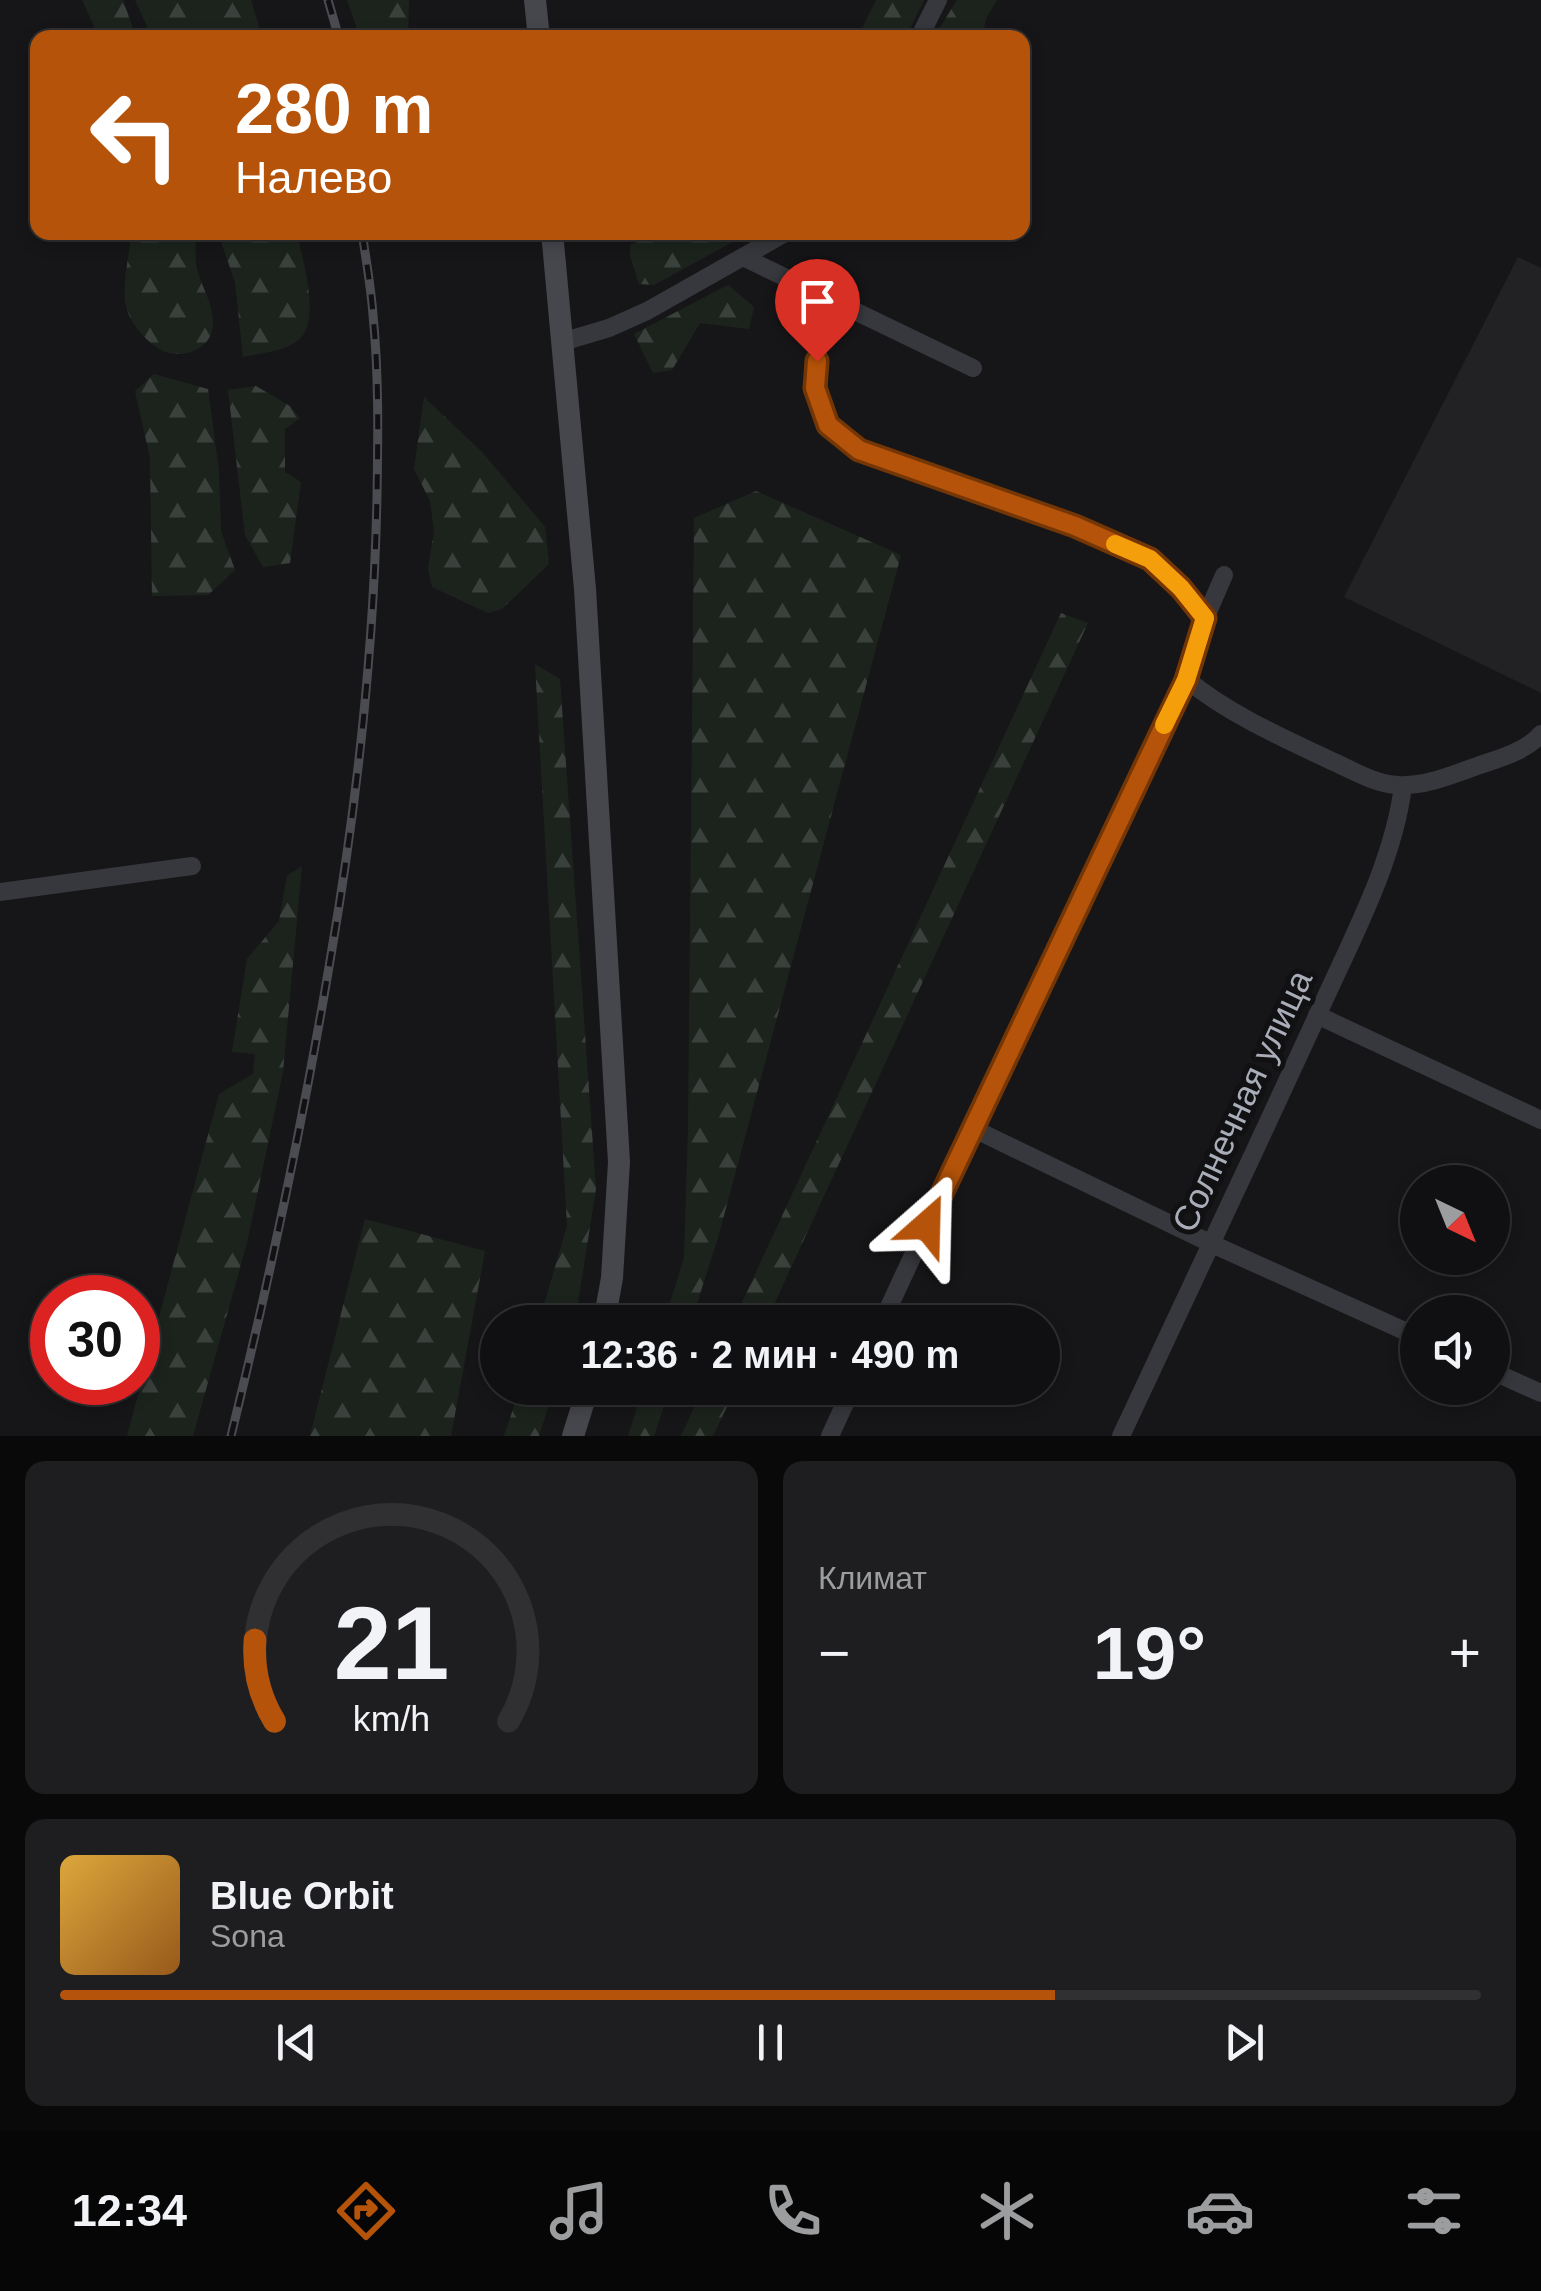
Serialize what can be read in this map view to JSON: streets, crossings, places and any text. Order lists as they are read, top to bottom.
{
  "streets": {
    "street": ["Солнечная улица"]
  },
  "north": "bottom right",
  "page": {
    "turn": ["280 m", "Налево"],
    "limit": "30",
    "trip": "12:36 · 2 мин · 490 m",
    "tile": "Климат",
    "heat": ["−", "19°", "+"],
    "song": ["Blue Orbit", "Sona"],
    "tabs": "12:34",
    "gauge": ["21", "km/h"]
  }
}
